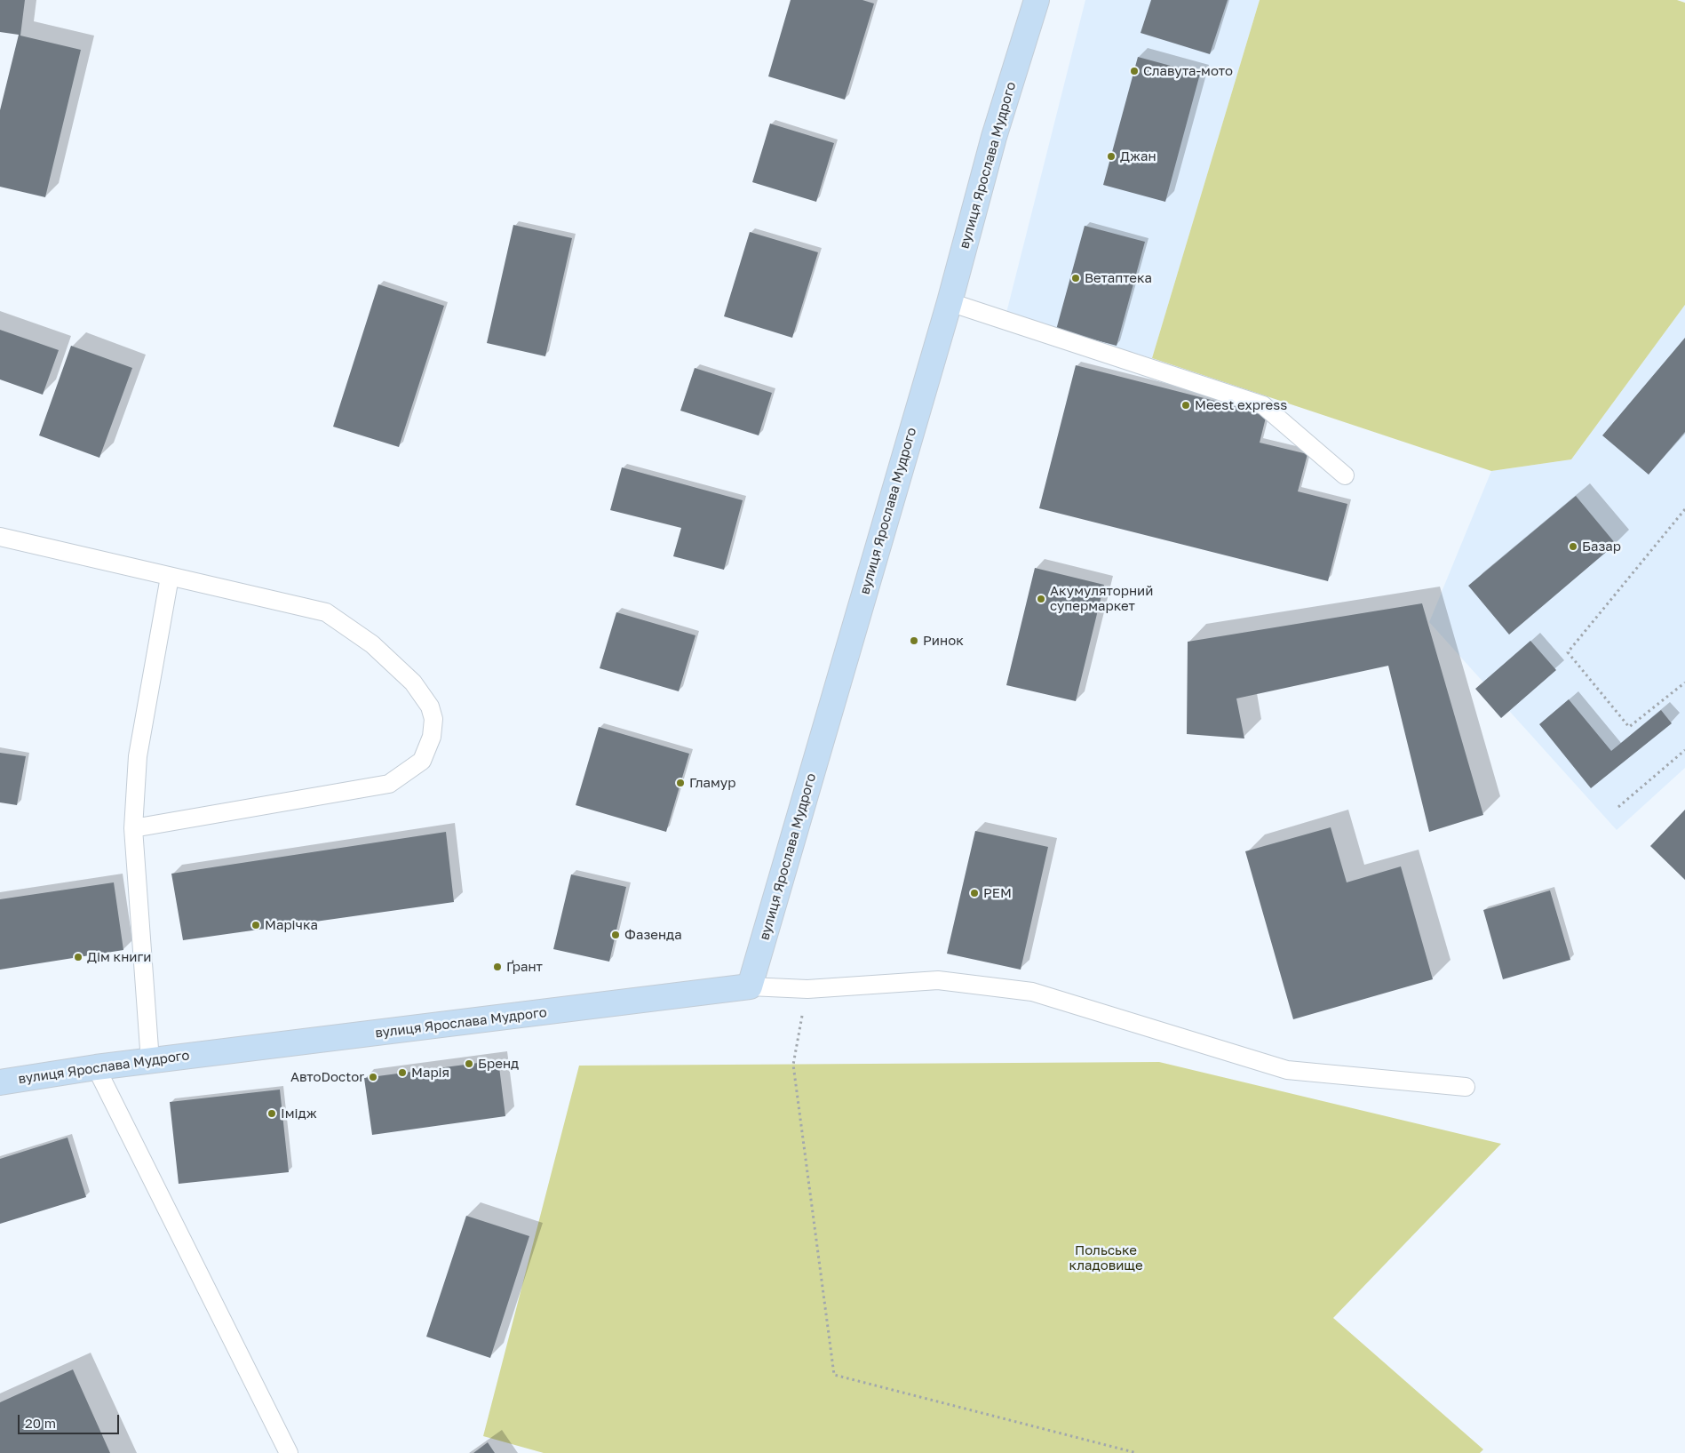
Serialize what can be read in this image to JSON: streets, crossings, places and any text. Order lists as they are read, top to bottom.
{
  "streets": {
    "street": ["вулиця Ярослава Мудрого"]
  },
  "parks": ["Польське кладовище"],
  "places": [
    "Славута-мото",
    "Джан",
    "Ветаптека",
    "Meest express",
    "Базар",
    "Акумуляторний супермаркет",
    "Ринок",
    "Гламур",
    "РЕМ",
    "Марічка",
    "Фазенда",
    "Дім книги",
    "Ґрант",
    "Бренд",
    "Марія",
    "АвтоDoctor",
    "Імідж"
  ],
  "scale_bar": "20 m"
}
